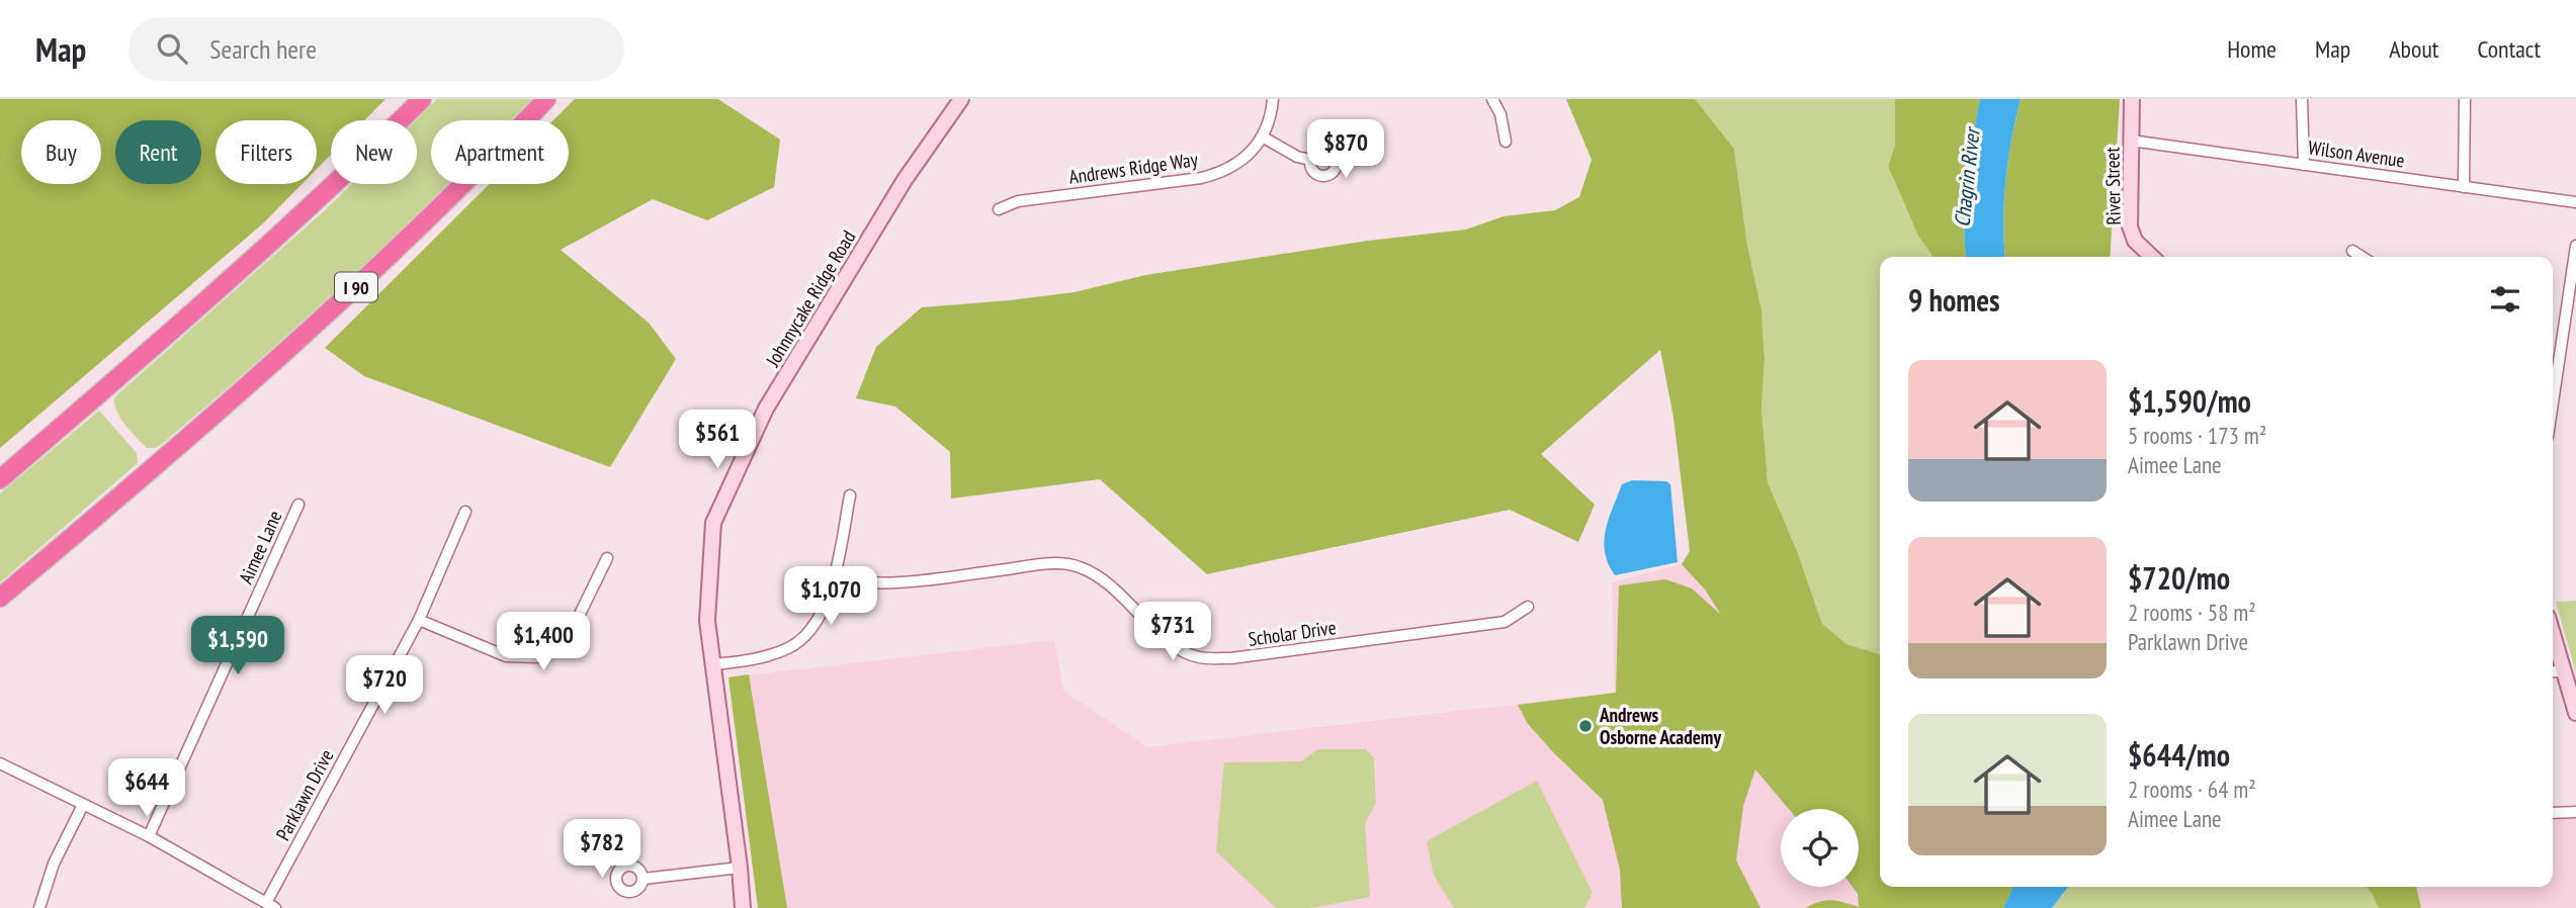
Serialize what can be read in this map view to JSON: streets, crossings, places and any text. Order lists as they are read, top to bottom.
{
  "streets": {
    "highway": ["I 90"],
    "main road": ["River Street", "Johnnycake Ridge Road"],
    "street": [
      "Wilson Avenue",
      "Andrews Ridge Way",
      "Aimee Lane",
      "Scholar Drive",
      "Parklawn Drive"
    ]
  },
  "crossings": [
    ["Wilson Avenue", "River Street"]
  ],
  "water": ["Chagrin River"],
  "places": ["Andrews Osborne Academy"],
  "page": {
    "header": "Map",
    "search": "Search here",
    "nav": [
      "Home",
      "Map",
      "About",
      "Contact"
    ],
    "price": [
      "$870",
      "$561",
      "$1,070",
      "$731",
      "$1,400",
      "$1,590",
      "$720",
      "$644",
      "$782"
    ],
    "chip": [
      "Buy",
      "Rent",
      "Filters",
      "New",
      "Apartment"
    ],
    "heading": "9 homes",
    "list": [
      {
        "name": "$1,590/mo",
        "note": "5 rooms · 173 m² · Aimee Lane"
      },
      {
        "name": "$720/mo",
        "note": "2 rooms · 58 m² · Parklawn Drive"
      },
      {
        "name": "$644/mo",
        "note": "2 rooms · 64 m² · Aimee Lane"
      }
    ]
  }
}
